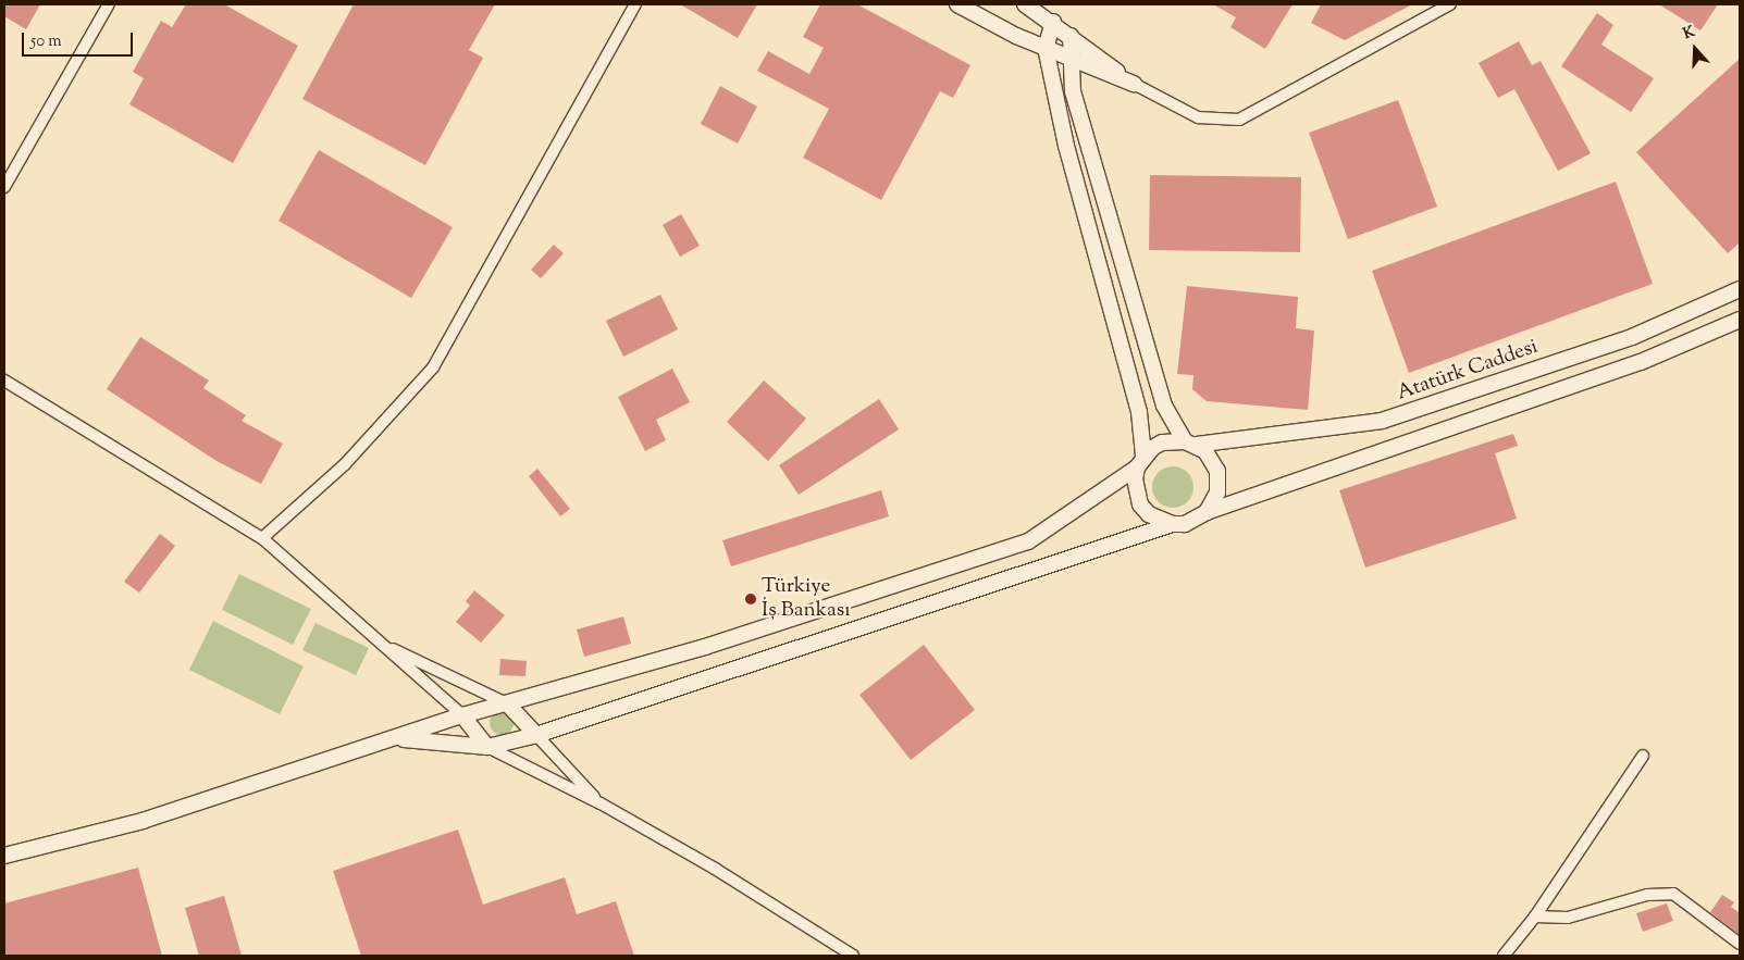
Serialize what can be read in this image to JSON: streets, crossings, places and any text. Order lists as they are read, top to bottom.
{
  "streets": {
    "street": ["Atatürk Caddesi"]
  },
  "places": ["Türkiye İş Bankası"],
  "scale_bar": "50 m",
  "north": "top"
}
